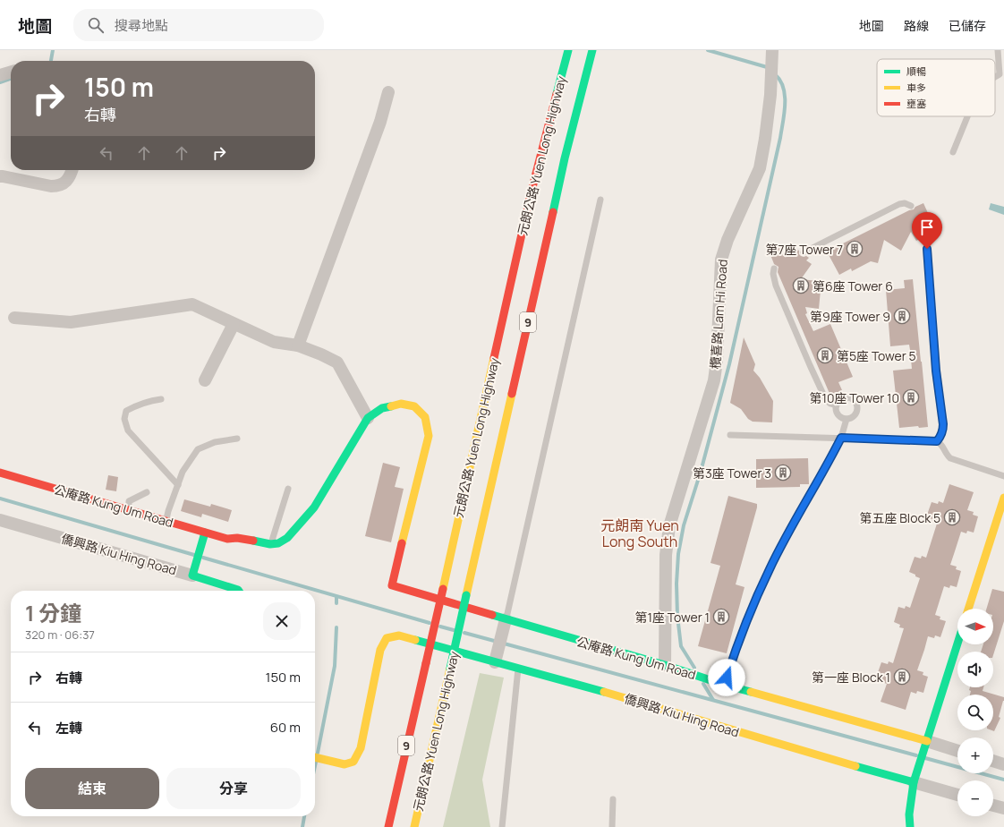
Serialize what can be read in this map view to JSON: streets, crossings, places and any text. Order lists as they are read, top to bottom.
{
  "streets": {
    "main road": [
      "元朗公路 Yuen Long Highway",
      "9",
      "公庵路 Kung Um Road",
      "僑興路 Kiu Hing Road"
    ],
    "street": ["欖喜路 Lam Hi Road"]
  },
  "crossings": [
    ["欖喜路 Lam Hi Road", "公庵路 Kung Um Road"]
  ],
  "districts": ["元朗南 Yuen Long South"],
  "places": {
    "building": [
      "第7座 Tower 7",
      "第6座 Tower 6",
      "第9座 Tower 9",
      "第5座 Tower 5",
      "第10座 Tower 10",
      "第3座 Tower 3",
      "第五座 Block 5",
      "第1座 Tower 1",
      "第一座 Block 1"
    ]
  },
  "legend": ["順暢", "車多", "壅塞"],
  "north": "right",
  "page": {
    "header": "地圖",
    "search": "搜尋地點",
    "nav": ["地圖", "路線", "已儲存"],
    "turn": ["150 m", "右轉"],
    "heading": ["1 分鐘", "320 m · 06:37"],
    "map_buttons": ["+", "−"],
    "list": [
      {
        "name": "右轉",
        "value": "150 m"
      },
      {
        "name": "左轉",
        "value": "60 m"
      }
    ],
    "buttons": ["結束", "分享"]
  }
}
